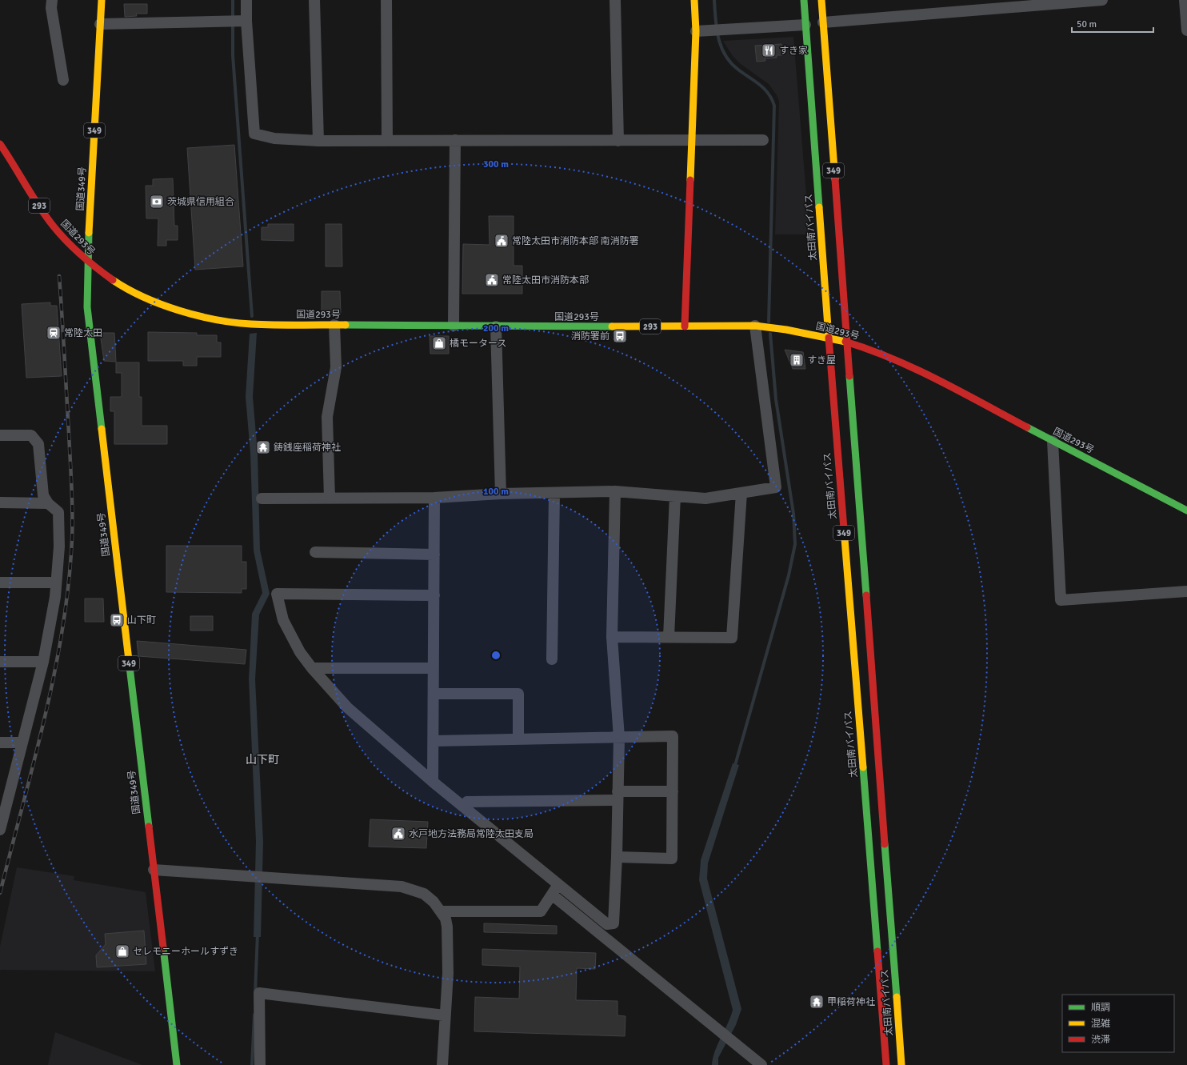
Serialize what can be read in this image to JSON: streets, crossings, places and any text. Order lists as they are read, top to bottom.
{
  "streets": {
    "main road": [
      "349",
      "国道349号",
      "293",
      "太田南バイパス",
      "国道293号"
    ]
  },
  "crossings": [
    ["国道349号", "国道293号"],
    ["太田南バイパス", "国道293号"]
  ],
  "districts": ["山下町"],
  "places": {
    "restaurant": ["すき家"],
    "bank": ["茨城県信用組合"],
    "public building": ["常陸太田市消防本部 南消防署", "常陸太田市消防本部", "水戸地方法務局常陸太田支局"],
    "station": ["常陸太田"],
    "bus stop": ["消防署前", "山下町"],
    "shop": ["橘モータース", "セレモニーホールすずき"],
    "building": ["すき屋"],
    "temple": ["鋳銭座稲荷神社", "甲稲荷神社"]
  },
  "legend": ["順調", "混雑", "渋滞"],
  "scale_bar": "50 m",
  "rings": ["300 m", "200 m", "100 m"]
}
